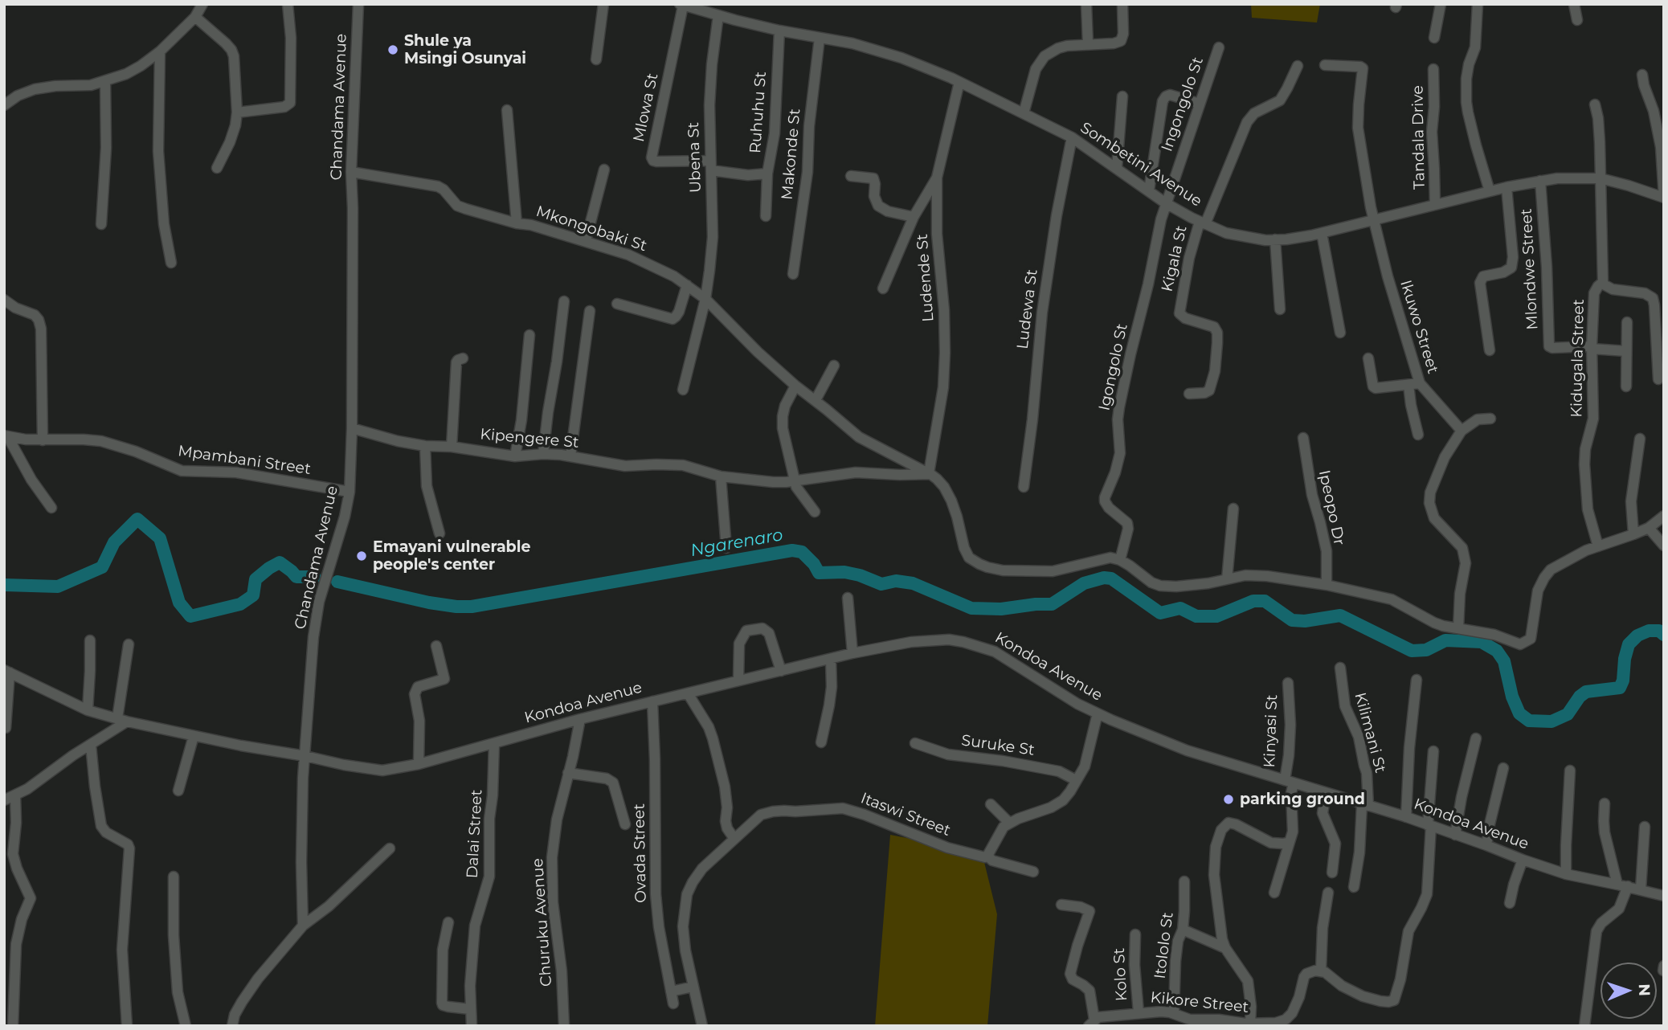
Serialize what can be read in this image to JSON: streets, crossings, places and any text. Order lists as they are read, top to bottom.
{
  "streets": {
    "street": [
      "Ingongolo St",
      "Chandama Avenue",
      "Mlowa St",
      "Ruhuhu St",
      "Tandala Drive",
      "Makonde St",
      "Ubena St",
      "Sombetini Avenue",
      "Mkongobaki St",
      "Kigala St",
      "Mlondwe Street",
      "Ludende St",
      "Ludewa St",
      "Ikuwo Street",
      "Kidugala Street",
      "Igongolo St",
      "Kipengere St",
      "Mpambani Street",
      "Ipeopo Dr",
      "Kondoa Avenue",
      "Kinyasi St",
      "Kilimani St",
      "Suruke St",
      "Itaswi Street",
      "Dalai Street",
      "Ovada Street",
      "Churuku Avenue",
      "Itololo St",
      "Kolo St",
      "Kikore Street"
    ]
  },
  "crossings": [
    ["Ingongolo St", "Sombetini Avenue"],
    ["Ingongolo St", "Igongolo St"],
    ["Chandama Avenue", "Mkongobaki St"],
    ["Chandama Avenue", "Kipengere St"],
    ["Chandama Avenue", "Mpambani Street"],
    ["Chandama Avenue", "Kondoa Avenue"],
    ["Mlowa St", "Ruhuhu St"],
    ["Mlowa St", "Ubena St"],
    ["Mlowa St", "Sombetini Avenue"],
    ["Ruhuhu St", "Ubena St"],
    ["Ruhuhu St", "Sombetini Avenue"],
    ["Tandala Drive", "Sombetini Avenue"],
    ["Makonde St", "Sombetini Avenue"],
    ["Ubena St", "Sombetini Avenue"],
    ["Ubena St", "Mkongobaki St"],
    ["Sombetini Avenue", "Kigala St"],
    ["Sombetini Avenue", "Mlondwe Street"],
    ["Sombetini Avenue", "Ludende St"],
    ["Sombetini Avenue", "Ludewa St"],
    ["Sombetini Avenue", "Ikuwo Street"],
    ["Sombetini Avenue", "Kidugala Street"],
    ["Sombetini Avenue", "Igongolo St"],
    ["Mkongobaki St", "Ludende St"],
    ["Mkongobaki St", "Kipengere St"],
    ["Mlondwe Street", "Kidugala Street"],
    ["Ludende St", "Kipengere St"],
    ["Kondoa Avenue", "Kinyasi St"],
    ["Kondoa Avenue", "Kilimani St"],
    ["Kondoa Avenue", "Dalai Street"],
    ["Kondoa Avenue", "Ovada Street"],
    ["Kondoa Avenue", "Churuku Avenue"],
    ["Itololo St", "Kikore Street"],
    ["Kolo St", "Kikore Street"]
  ],
  "water": ["Ngarenaro"],
  "places": ["Shule ya Msingi Osunyai", "Emayani vulnerable people's center", "parking ground"],
  "north": "right"
}
